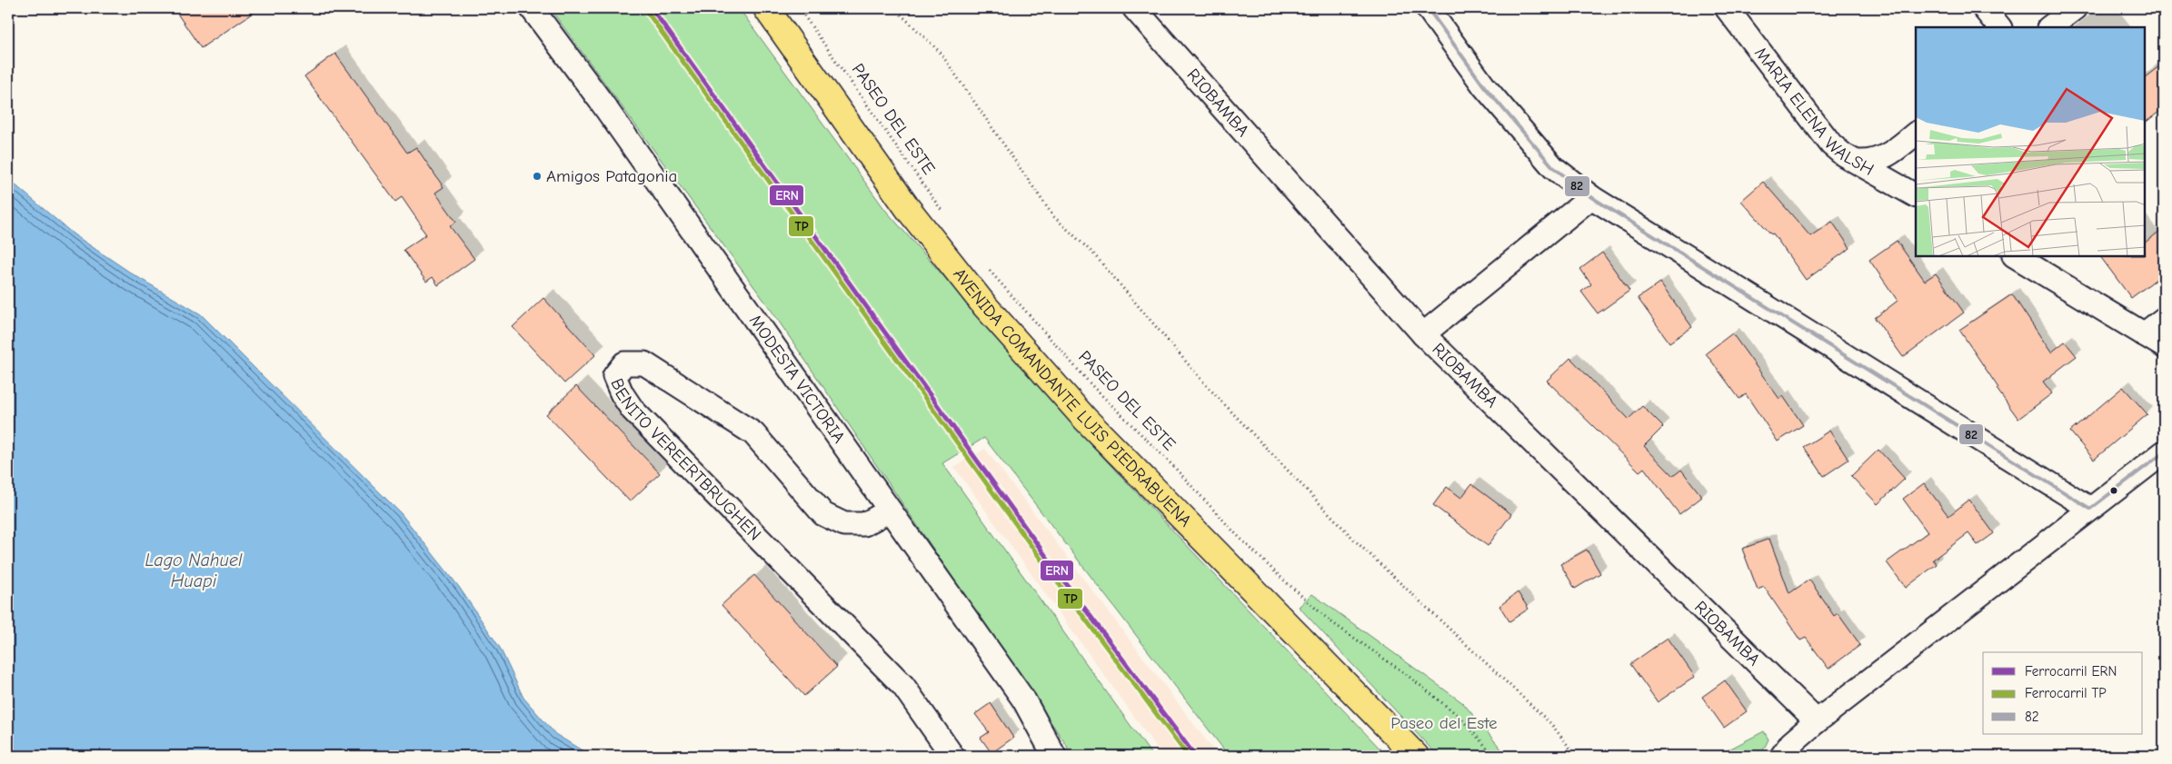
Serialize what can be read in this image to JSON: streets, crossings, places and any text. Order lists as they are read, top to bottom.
{
  "streets": {
    "main road": ["AVENIDA COMANDANTE LUIS PIEDRABUENA"],
    "street": [
      "RIOBAMBA",
      "MARIA ELENA WALSH",
      "MODESTA VICTORIA",
      "BENITO VEREERTBRUGHEN"
    ],
    "path": ["PASEO DEL ESTE"]
  },
  "crossings": [
    ["MODESTA VICTORIA", "BENITO VEREERTBRUGHEN"]
  ],
  "water": ["Lago Nahuel Huapi"],
  "parks": ["Paseo del Este"],
  "places": ["Amigos Patagonia"],
  "lines": ["rail line ERN", "transit line 82", "rail line TP"],
  "legend": ["Ferrocarril ERN", "Ferrocarril TP", "82"]
}
